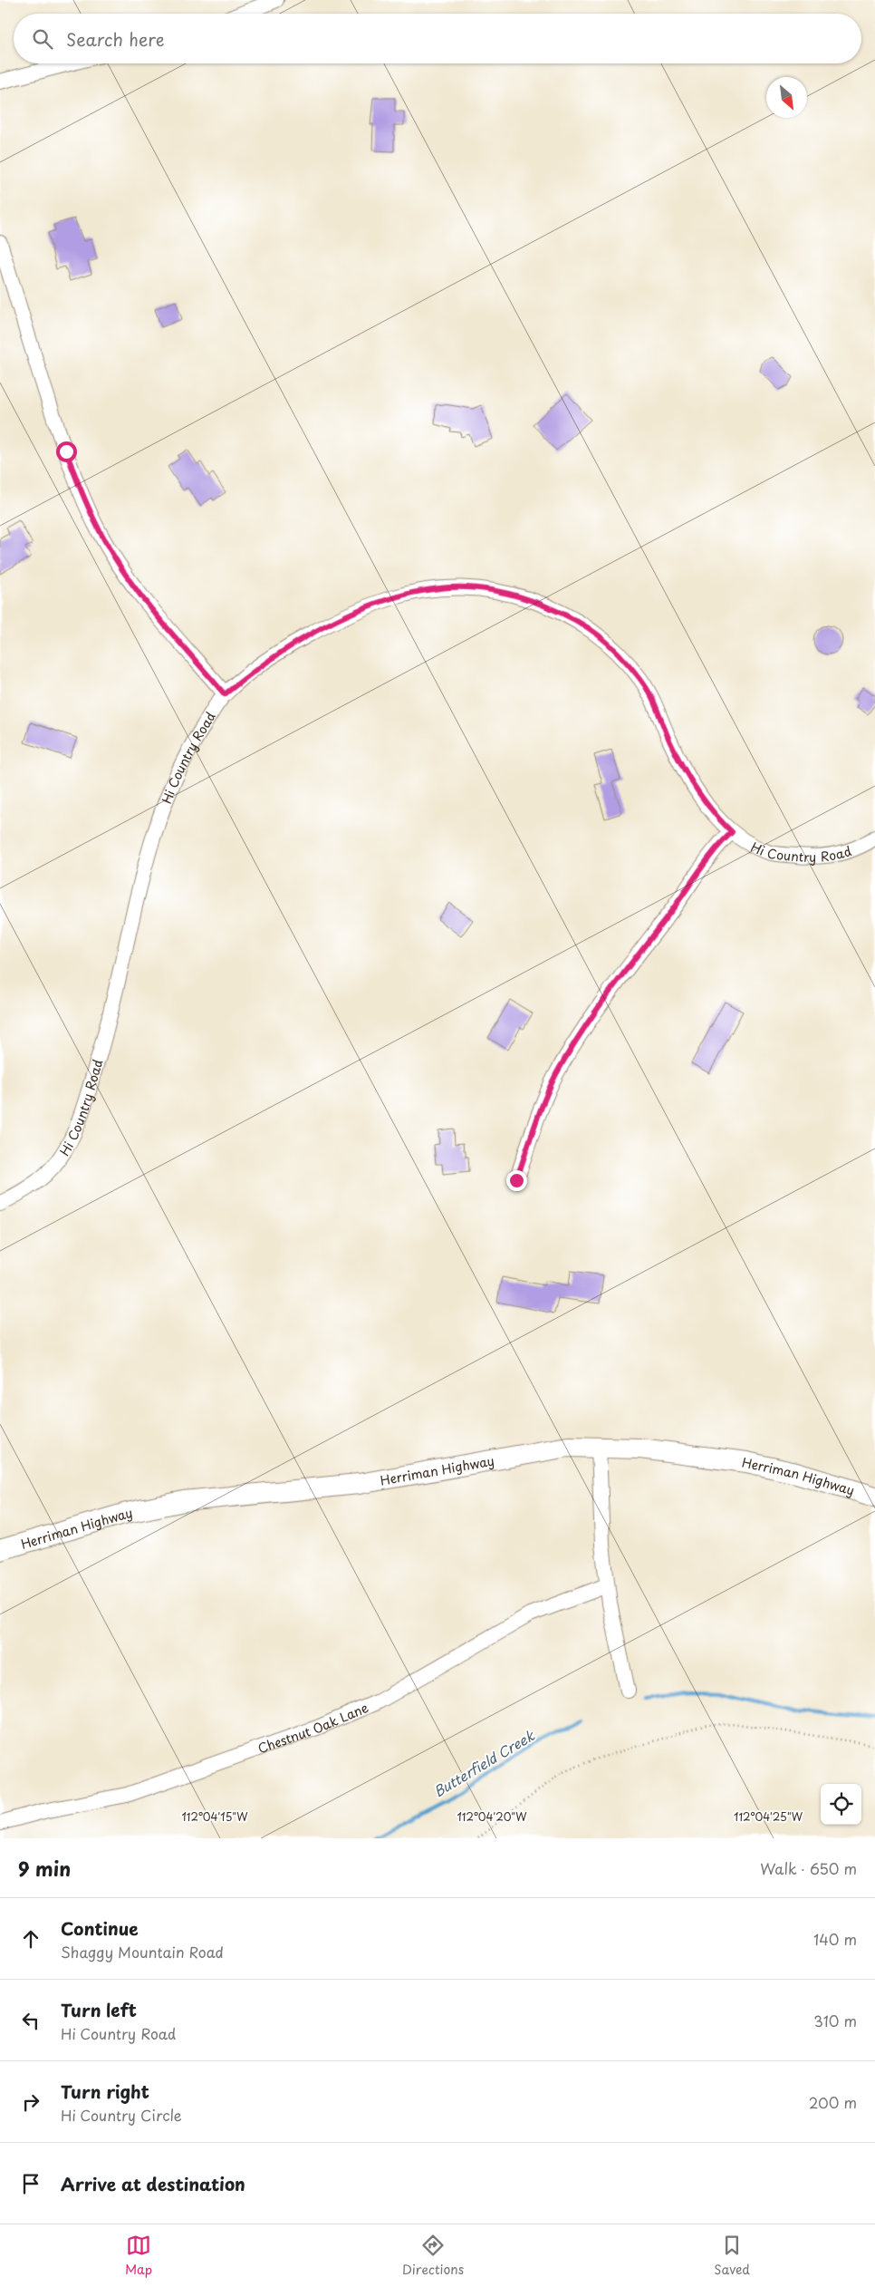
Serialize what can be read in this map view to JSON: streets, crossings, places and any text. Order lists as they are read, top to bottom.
{
  "streets": {
    "main road": ["Herriman Highway"],
    "street": ["Hi Country Road", "Chestnut Oak Lane"]
  },
  "water": ["Butterfield Creek"],
  "north": "bottom right",
  "page": {
    "search": "Search here",
    "heading": ["9 min", "Walk · 650 m"],
    "list": [
      ["Continue", "Shaggy Mountain Road", "140 m"],
      ["Turn left", "Hi Country Road", "310 m"],
      ["Turn right", "Hi Country Circle", "200 m"],
      "Arrive at destination"
    ],
    "nav": ["Map", "Directions", "Saved"]
  },
  "coordinates": ["112°04'15\"W", "112°04'20\"W", "112°04'25\"W"]
}
